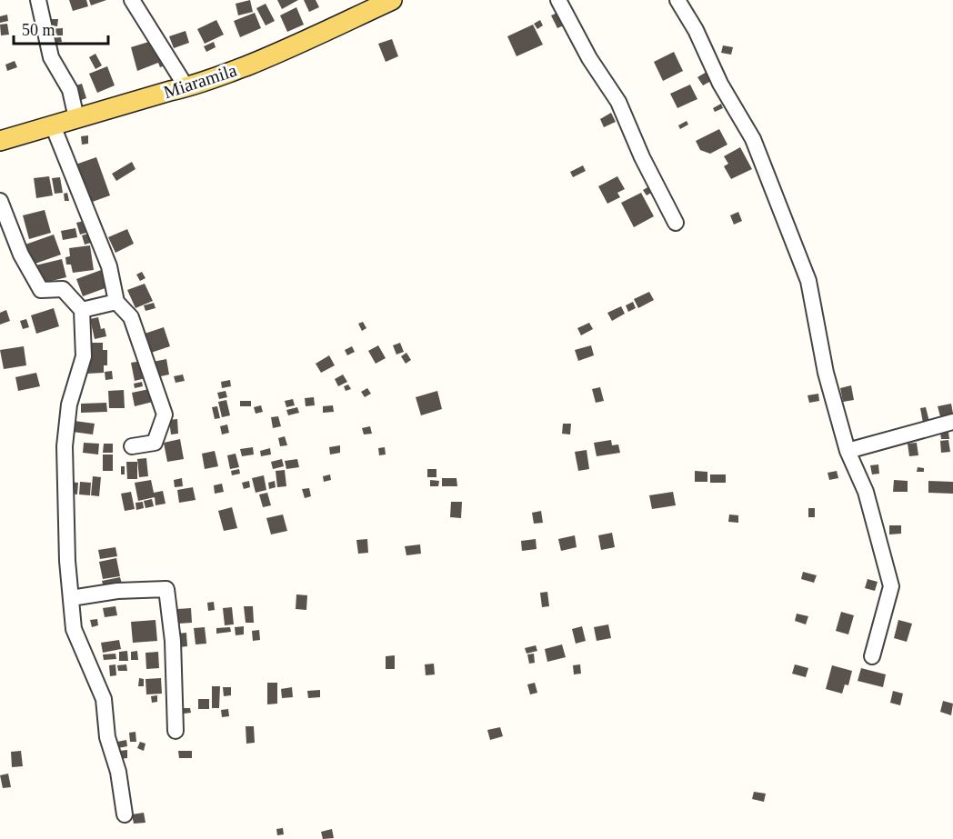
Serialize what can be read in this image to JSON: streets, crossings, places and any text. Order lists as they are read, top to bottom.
{
  "streets": {
    "main road": ["Miaramila"]
  },
  "scale_bar": "50 m"
}
